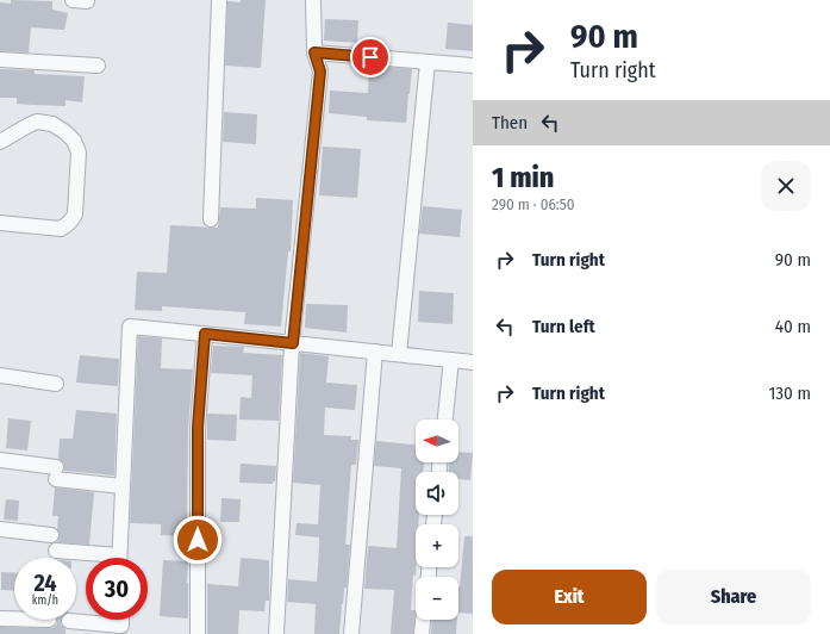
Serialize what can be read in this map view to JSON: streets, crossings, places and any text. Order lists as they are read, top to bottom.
{
  "north": "left",
  "page": {
    "turn": ["90 m", "Turn right"],
    "then": "Then",
    "heading": ["1 min", "290 m · 06:50"],
    "list": [
      {
        "name": "Turn right",
        "value": "90 m"
      },
      {
        "name": "Turn left",
        "value": "40 m"
      },
      {
        "name": "Turn right",
        "value": "130 m"
      }
    ],
    "map_buttons": ["+", "−"],
    "speed": "24 km/h",
    "limit": "30",
    "buttons": ["Exit", "Share"]
  }
}
